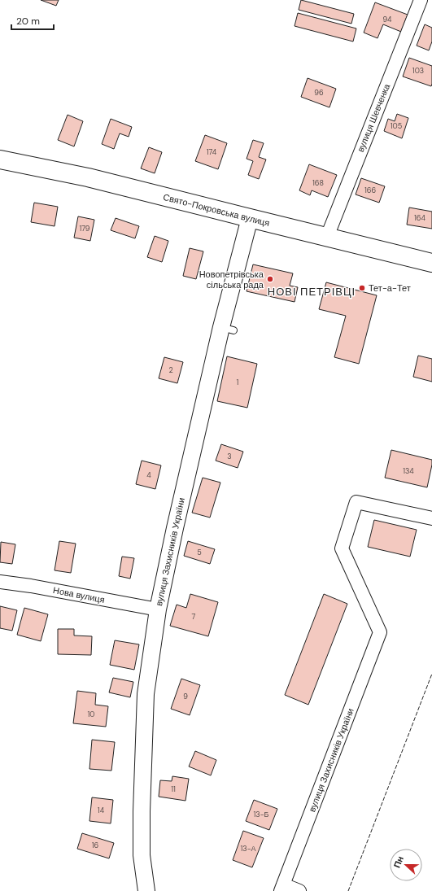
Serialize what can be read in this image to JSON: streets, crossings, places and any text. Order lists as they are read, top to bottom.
{
  "streets": {
    "main road": ["Свято-Покровська вулиця"],
    "street": ["вулиця Шевченка", "вулиця Захисників України", "Нова вулиця"]
  },
  "crossings": [
    ["вулиця Шевченка", "Свято-Покровська вулиця"],
    ["Свято-Покровська вулиця", "вулиця Захисників України"],
    ["вулиця Захисників України", "Нова вулиця"]
  ],
  "districts": ["НОВІ ПЕТРІВЦІ"],
  "places": ["Новопетрівська сільська рада", "Тет-а-Тет"],
  "house_numbers": [
    "94",
    "103",
    "96",
    "105",
    "174",
    "168",
    "166",
    "164",
    "179",
    "2",
    "1",
    "3",
    "134",
    "4",
    "5",
    "7",
    "9",
    "10",
    "11",
    "14",
    "13-Б",
    "16",
    "13-А"
  ],
  "scale_bar": "20 m",
  "north": "left"
}
